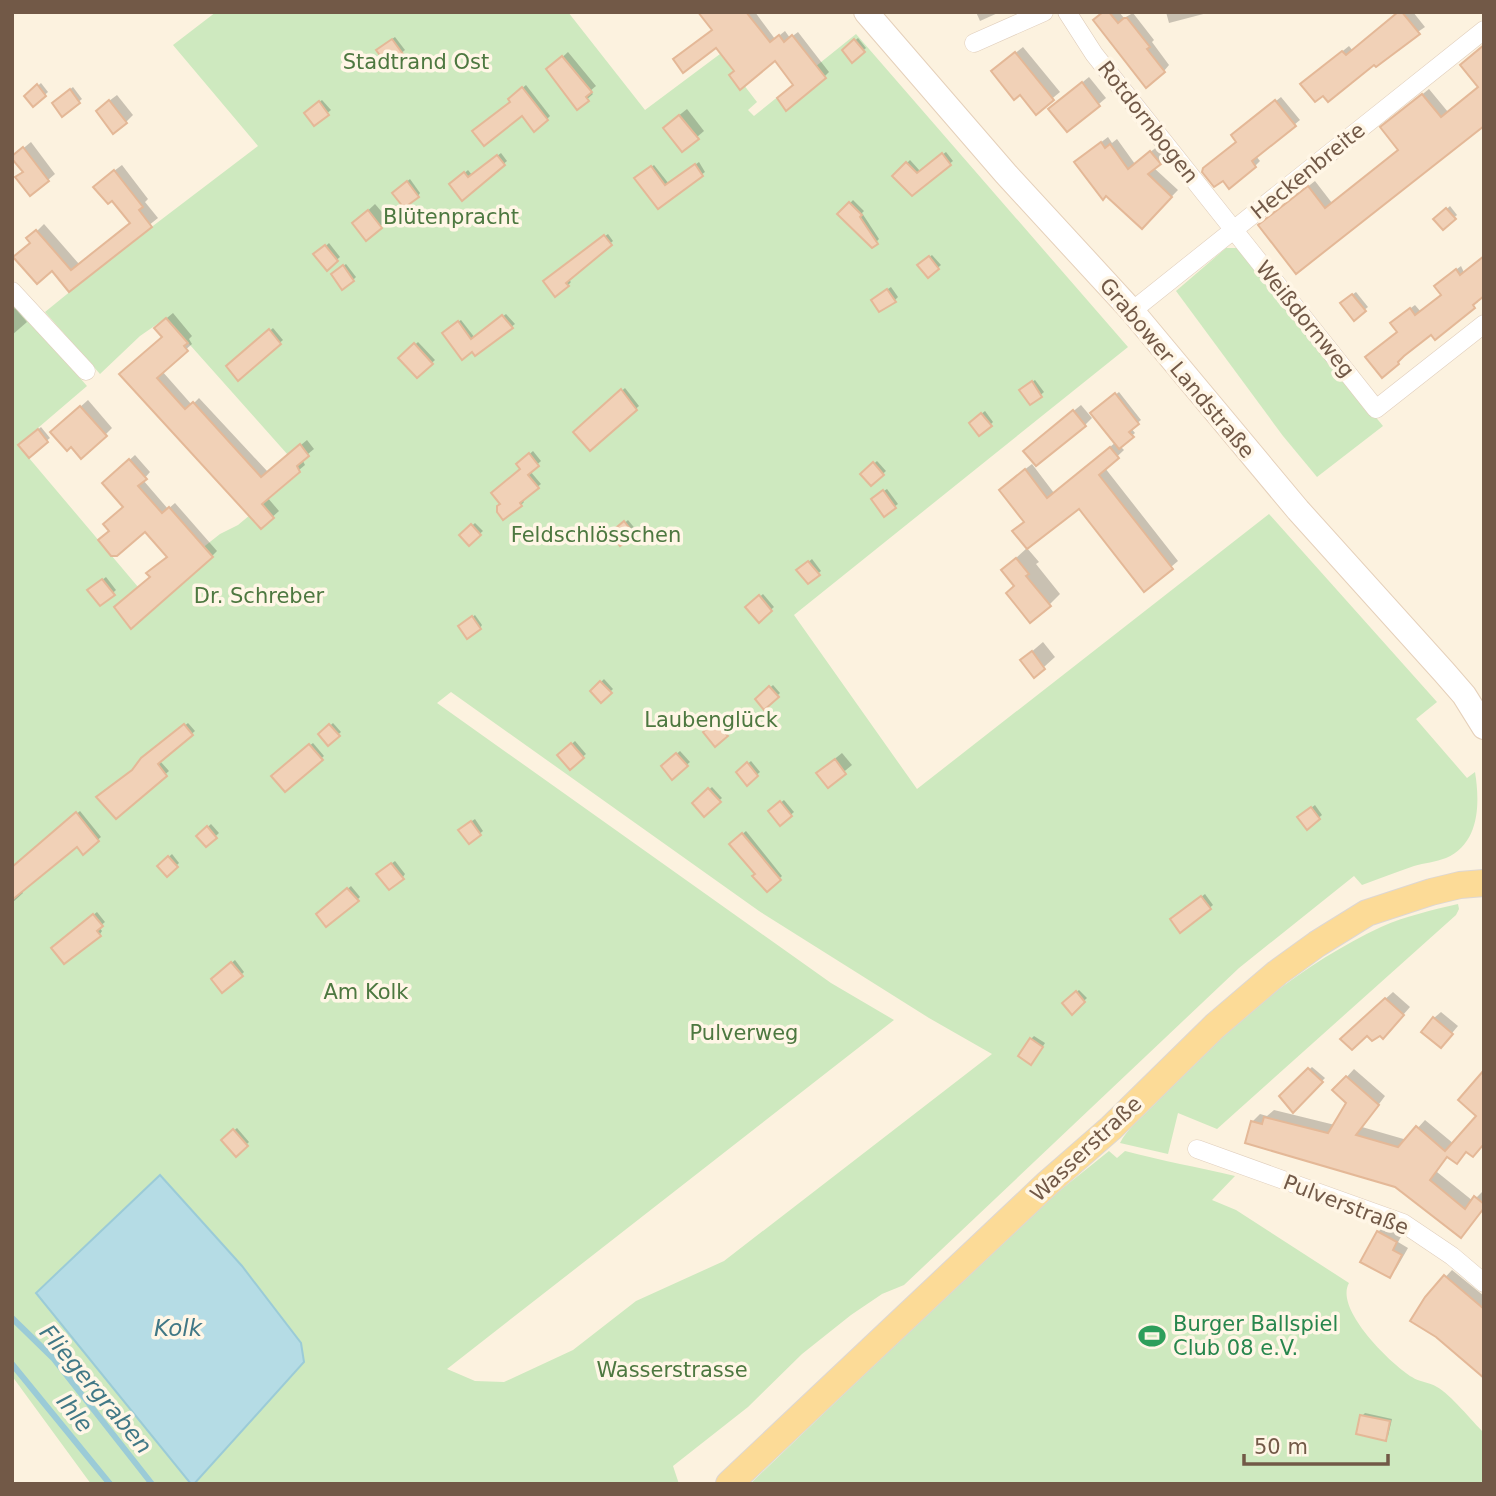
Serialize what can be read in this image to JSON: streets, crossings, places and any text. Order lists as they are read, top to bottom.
{
  "streets": {
    "main road": ["Grabower Landstraße", "Wasserstraße"],
    "street": [
      "Rotdornbogen",
      "Heckenbreite",
      "Weißdornweg",
      "Pulverstraße"
    ]
  },
  "crossings": [
    ["Rotdornbogen", "Heckenbreite"],
    ["Rotdornbogen", "Weißdornweg"],
    ["Heckenbreite", "Weißdornweg"],
    ["Heckenbreite", "Grabower Landstraße"]
  ],
  "water": ["Kolk", "Fliegergraben", "Ihle"],
  "parks": [
    "Stadtrand Ost",
    "Blütenpracht",
    "Feldschlösschen",
    "Dr. Schreber",
    "Laubenglück",
    "Am Kolk",
    "Pulverweg",
    "Wasserstrasse"
  ],
  "places": {
    "sports": ["Burger Ballspiel Club 08 e.V."]
  },
  "scale_bar": "50 m"
}
